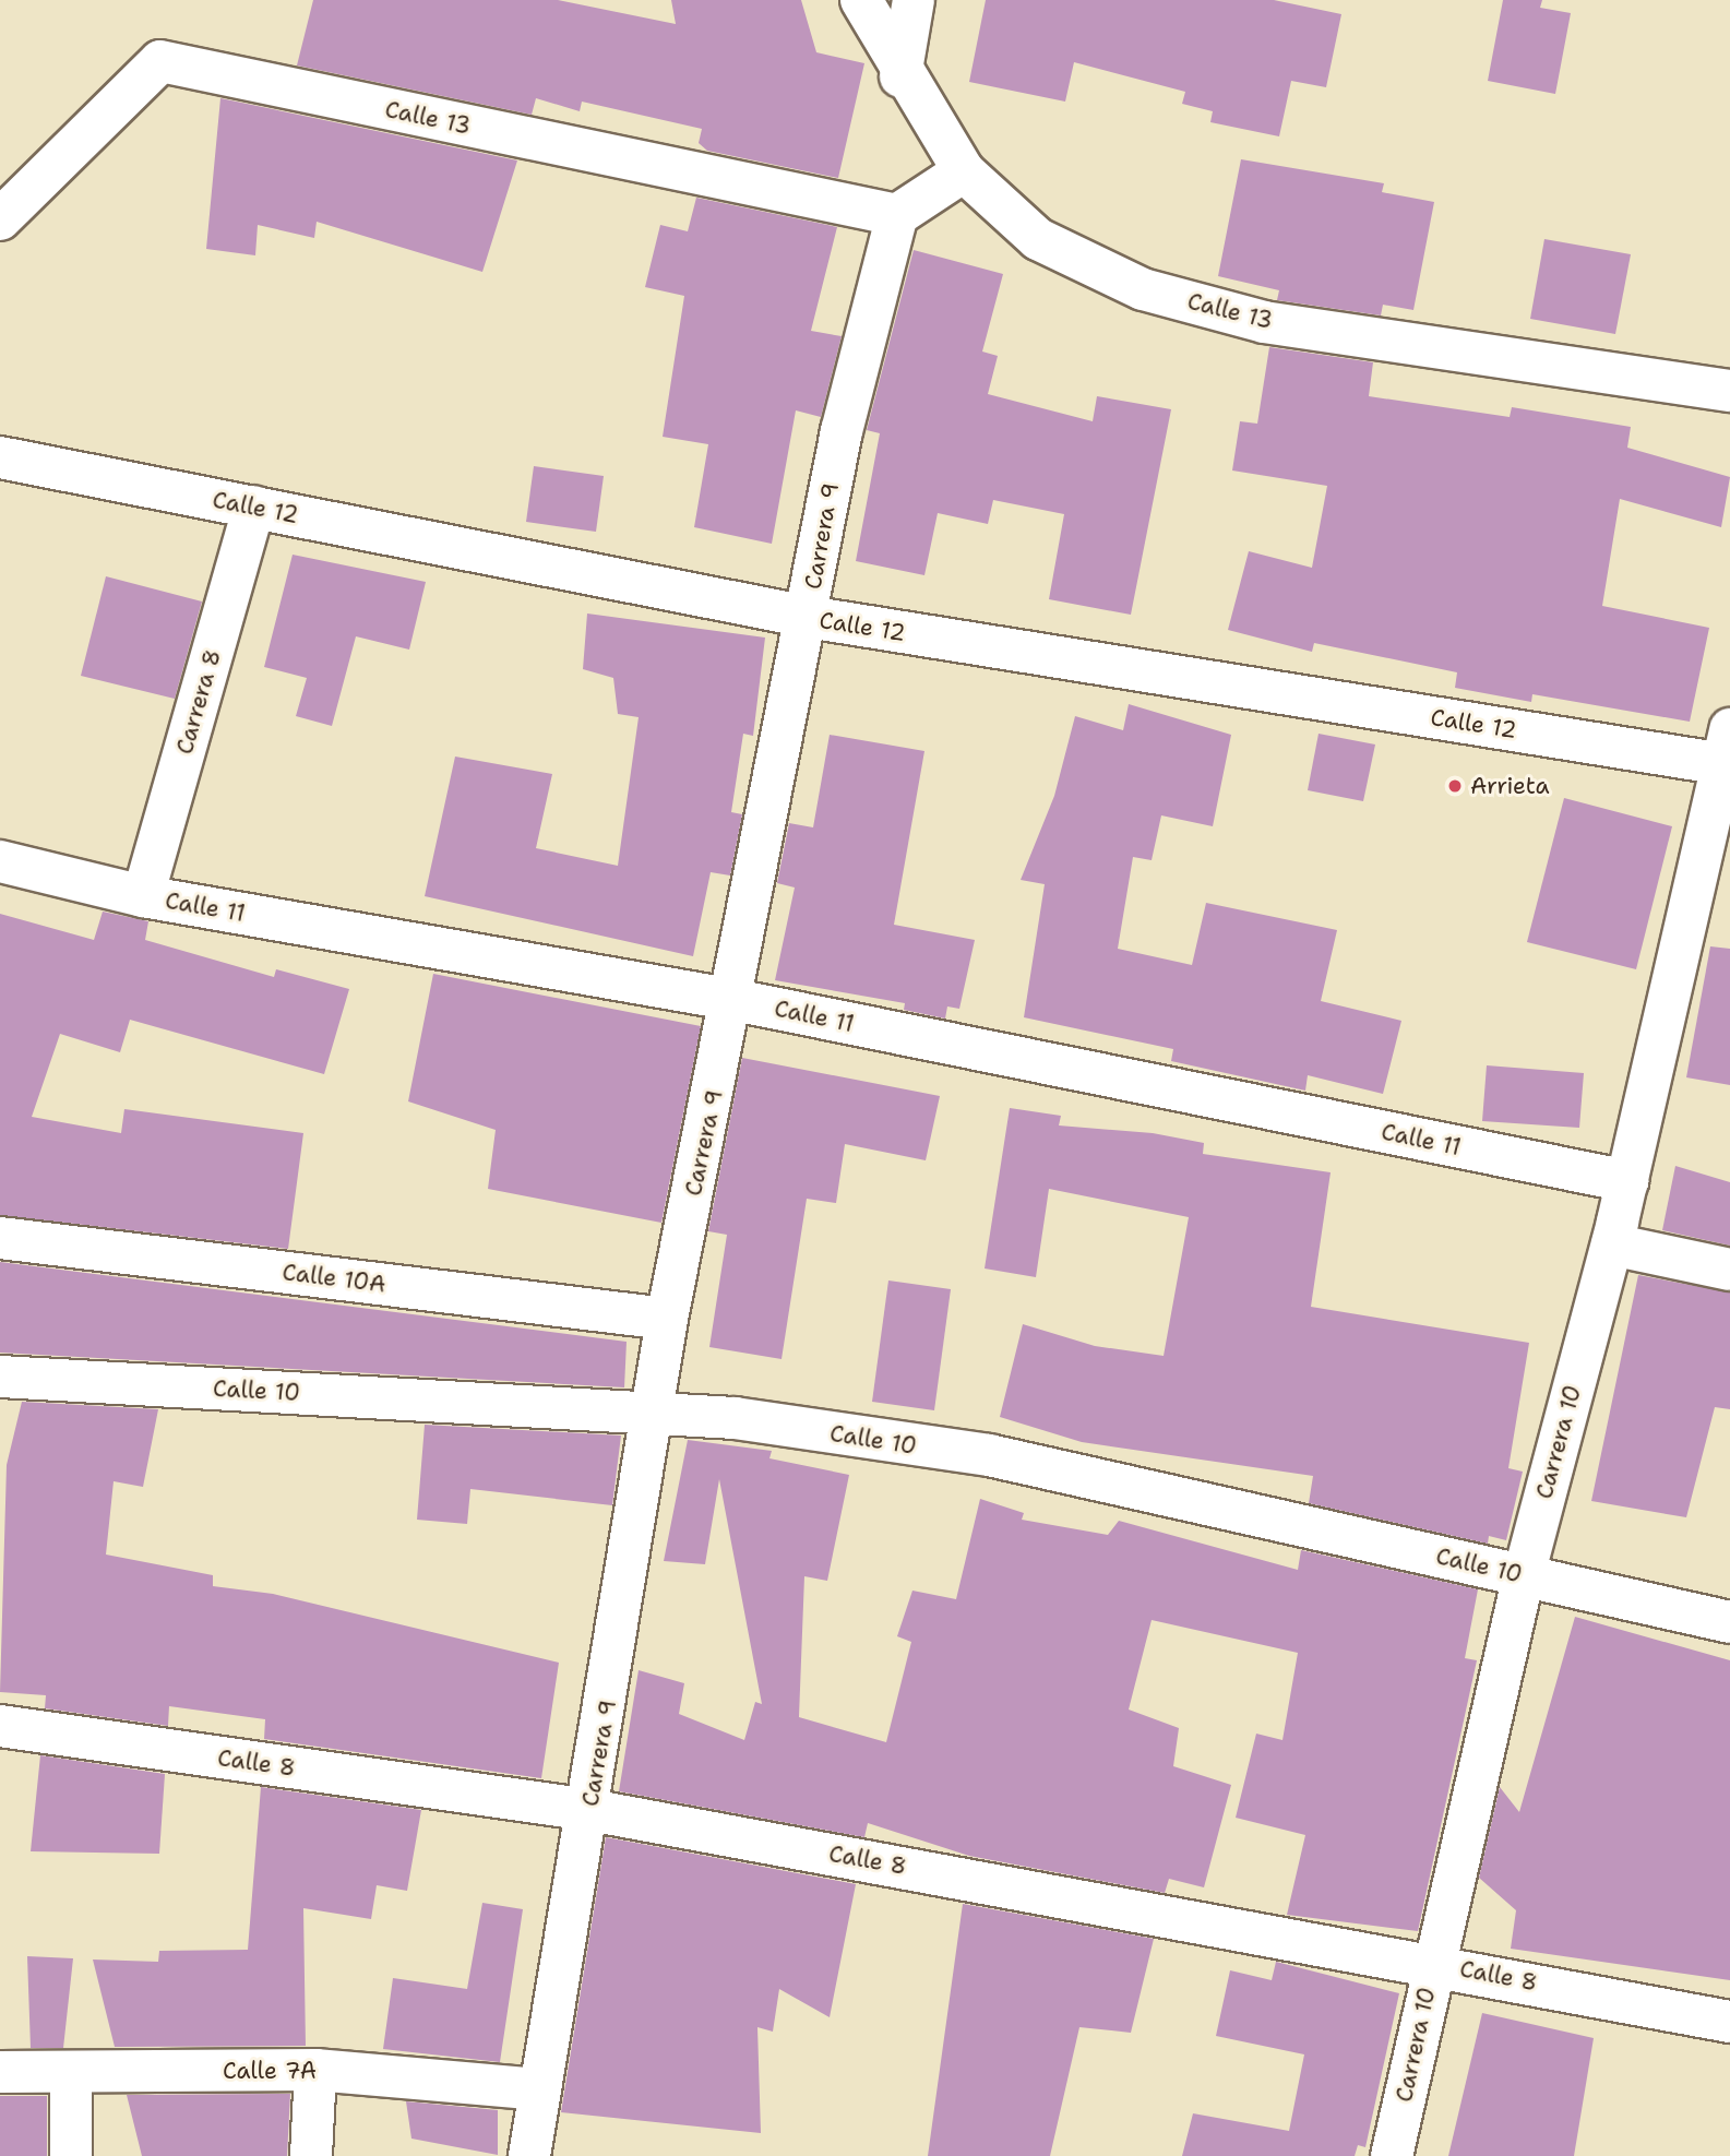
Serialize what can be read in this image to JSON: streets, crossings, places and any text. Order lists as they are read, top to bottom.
{
  "streets": {
    "street": [
      "Calle 13",
      "Calle 12",
      "Carrera 9",
      "Carrera 8",
      "Calle 11",
      "Calle 10A",
      "Calle 10",
      "Carrera 10",
      "Calle 8",
      "Calle 7A"
    ]
  },
  "crossings": [
    ["Calle 13", "Carrera 9"],
    ["Calle 12", "Carrera 9"],
    ["Calle 12", "Carrera 8"],
    ["Calle 12", "Carrera 10"],
    ["Carrera 9", "Calle 11"],
    ["Carrera 9", "Calle 10A"],
    ["Carrera 9", "Calle 10"],
    ["Carrera 9", "Calle 8"],
    ["Carrera 9", "Calle 7A"],
    ["Carrera 8", "Calle 11"],
    ["Calle 11", "Carrera 10"],
    ["Calle 10", "Carrera 10"],
    ["Carrera 10", "Calle 8"]
  ],
  "places": ["Arrieta"]
}
